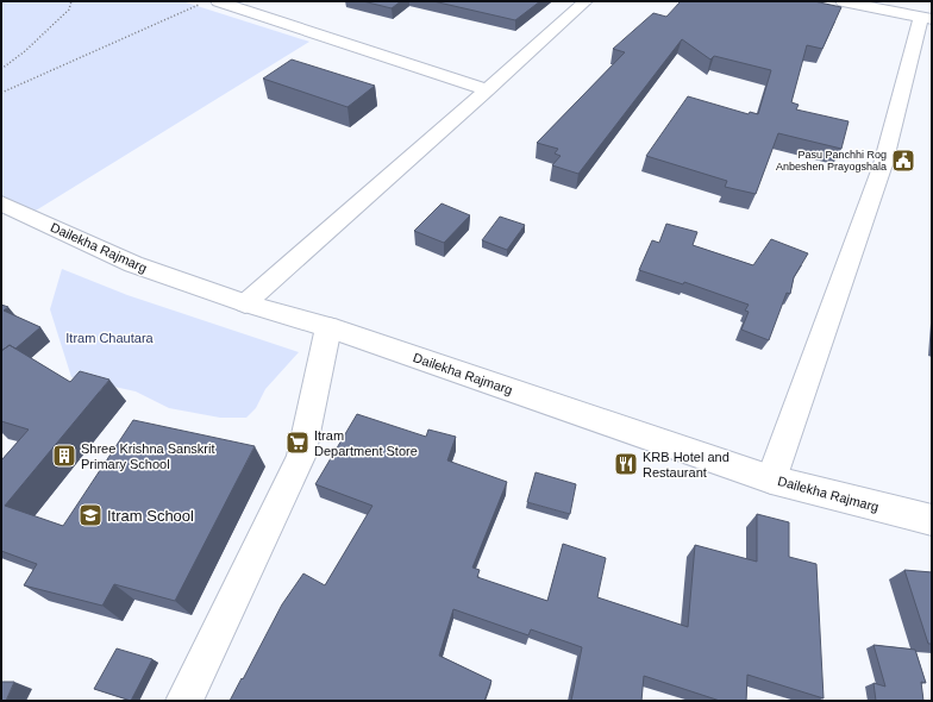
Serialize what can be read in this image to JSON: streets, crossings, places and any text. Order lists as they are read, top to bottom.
{
  "streets": {
    "street": ["Dailekha Rajmarg"]
  },
  "parks": ["Itram Chautara"],
  "places": {
    "public building": ["Pasu Panchhi Rog Anbeshen Prayogshala"],
    "supermarket": ["Itram Department Store"],
    "building": ["Shree Krishna Sanskrit Primary School"],
    "restaurant": ["KRB Hotel and Restaurant"],
    "school or university": ["Itram School"]
  }
}
